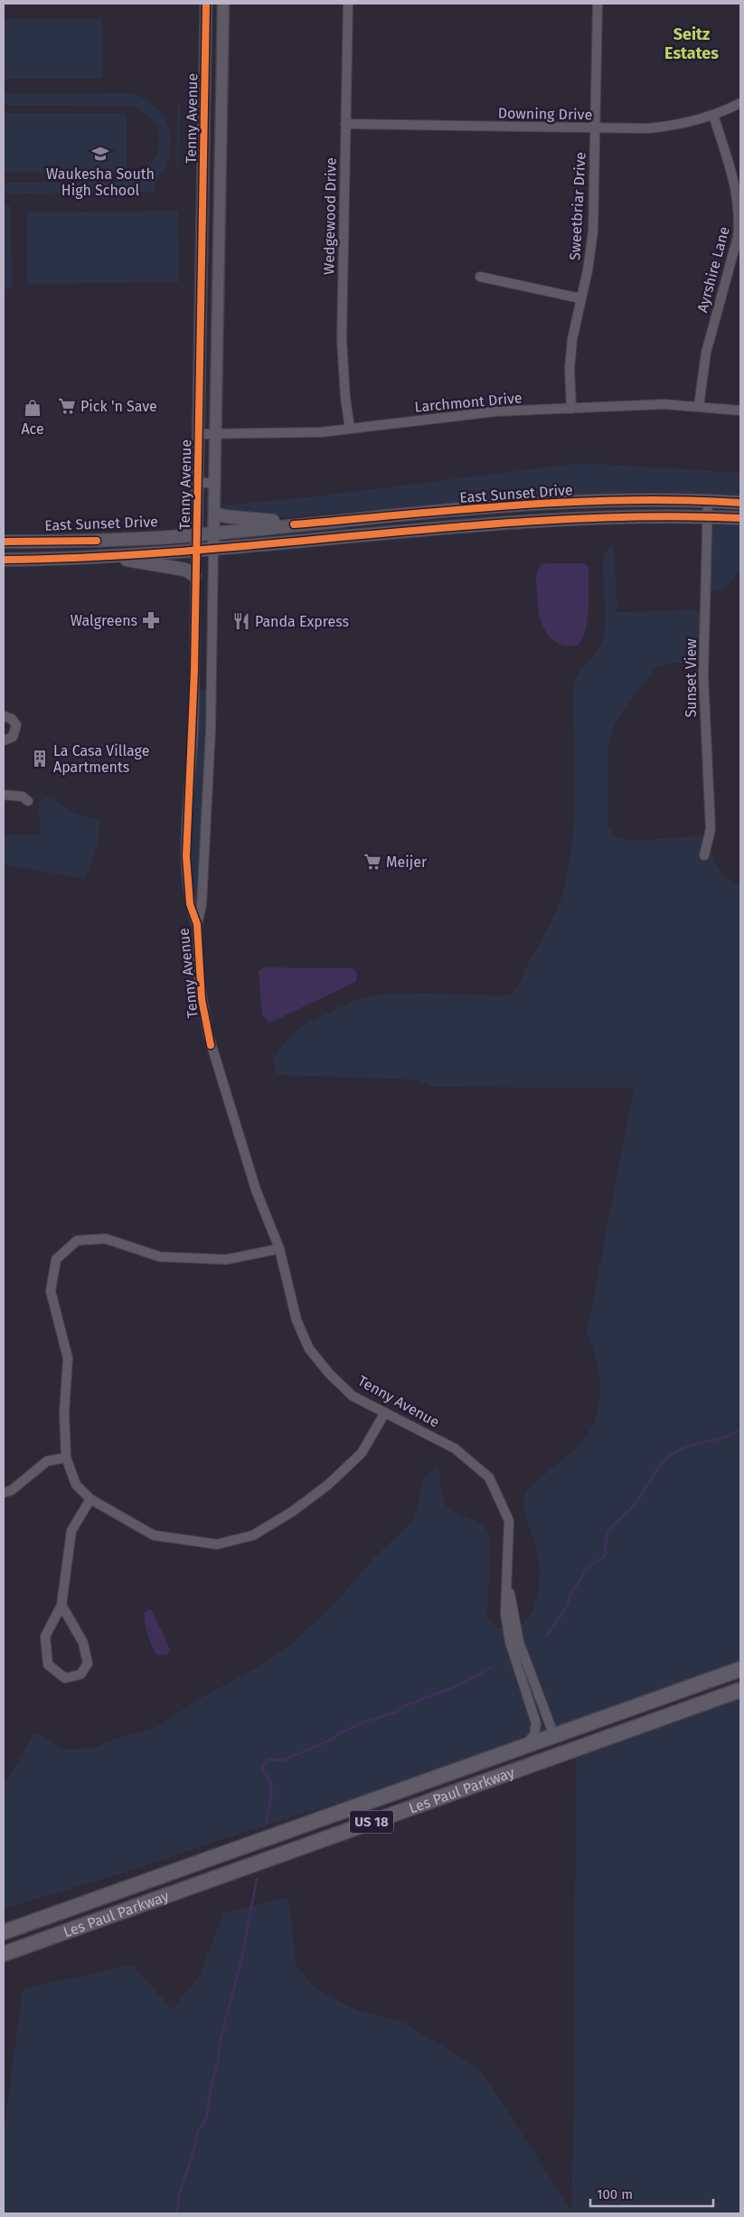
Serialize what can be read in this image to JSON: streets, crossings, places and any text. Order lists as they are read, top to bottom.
{
  "streets": {
    "main road": ["East Sunset Drive", "Les Paul Parkway", "US 18"],
    "street": [
      "Downing Drive",
      "Tenny Avenue",
      "Sweetbriar Drive",
      "Wedgewood Drive",
      "Ayrshire Lane",
      "Larchmont Drive",
      "Sunset View"
    ]
  },
  "crossings": [
    ["Downing Drive", "Sweetbriar Drive"],
    ["Downing Drive", "Wedgewood Drive"],
    ["Downing Drive", "Ayrshire Lane"],
    ["Tenny Avenue", "Larchmont Drive"],
    ["Tenny Avenue", "East Sunset Drive"],
    ["Tenny Avenue", "Les Paul Parkway"],
    ["Sweetbriar Drive", "Larchmont Drive"],
    ["Wedgewood Drive", "Larchmont Drive"],
    ["Ayrshire Lane", "Larchmont Drive"],
    ["East Sunset Drive", "Sunset View"]
  ],
  "districts": ["Seitz Estates"],
  "places": {
    "school or university": ["Waukesha South High School"],
    "supermarket": ["Pick 'n Save", "Meijer"],
    "shop": ["Ace"],
    "pharmacy": ["Walgreens"],
    "restaurant": ["Panda Express"],
    "building": ["La Casa Village Apartments"]
  },
  "scale_bar": "100 m"
}
